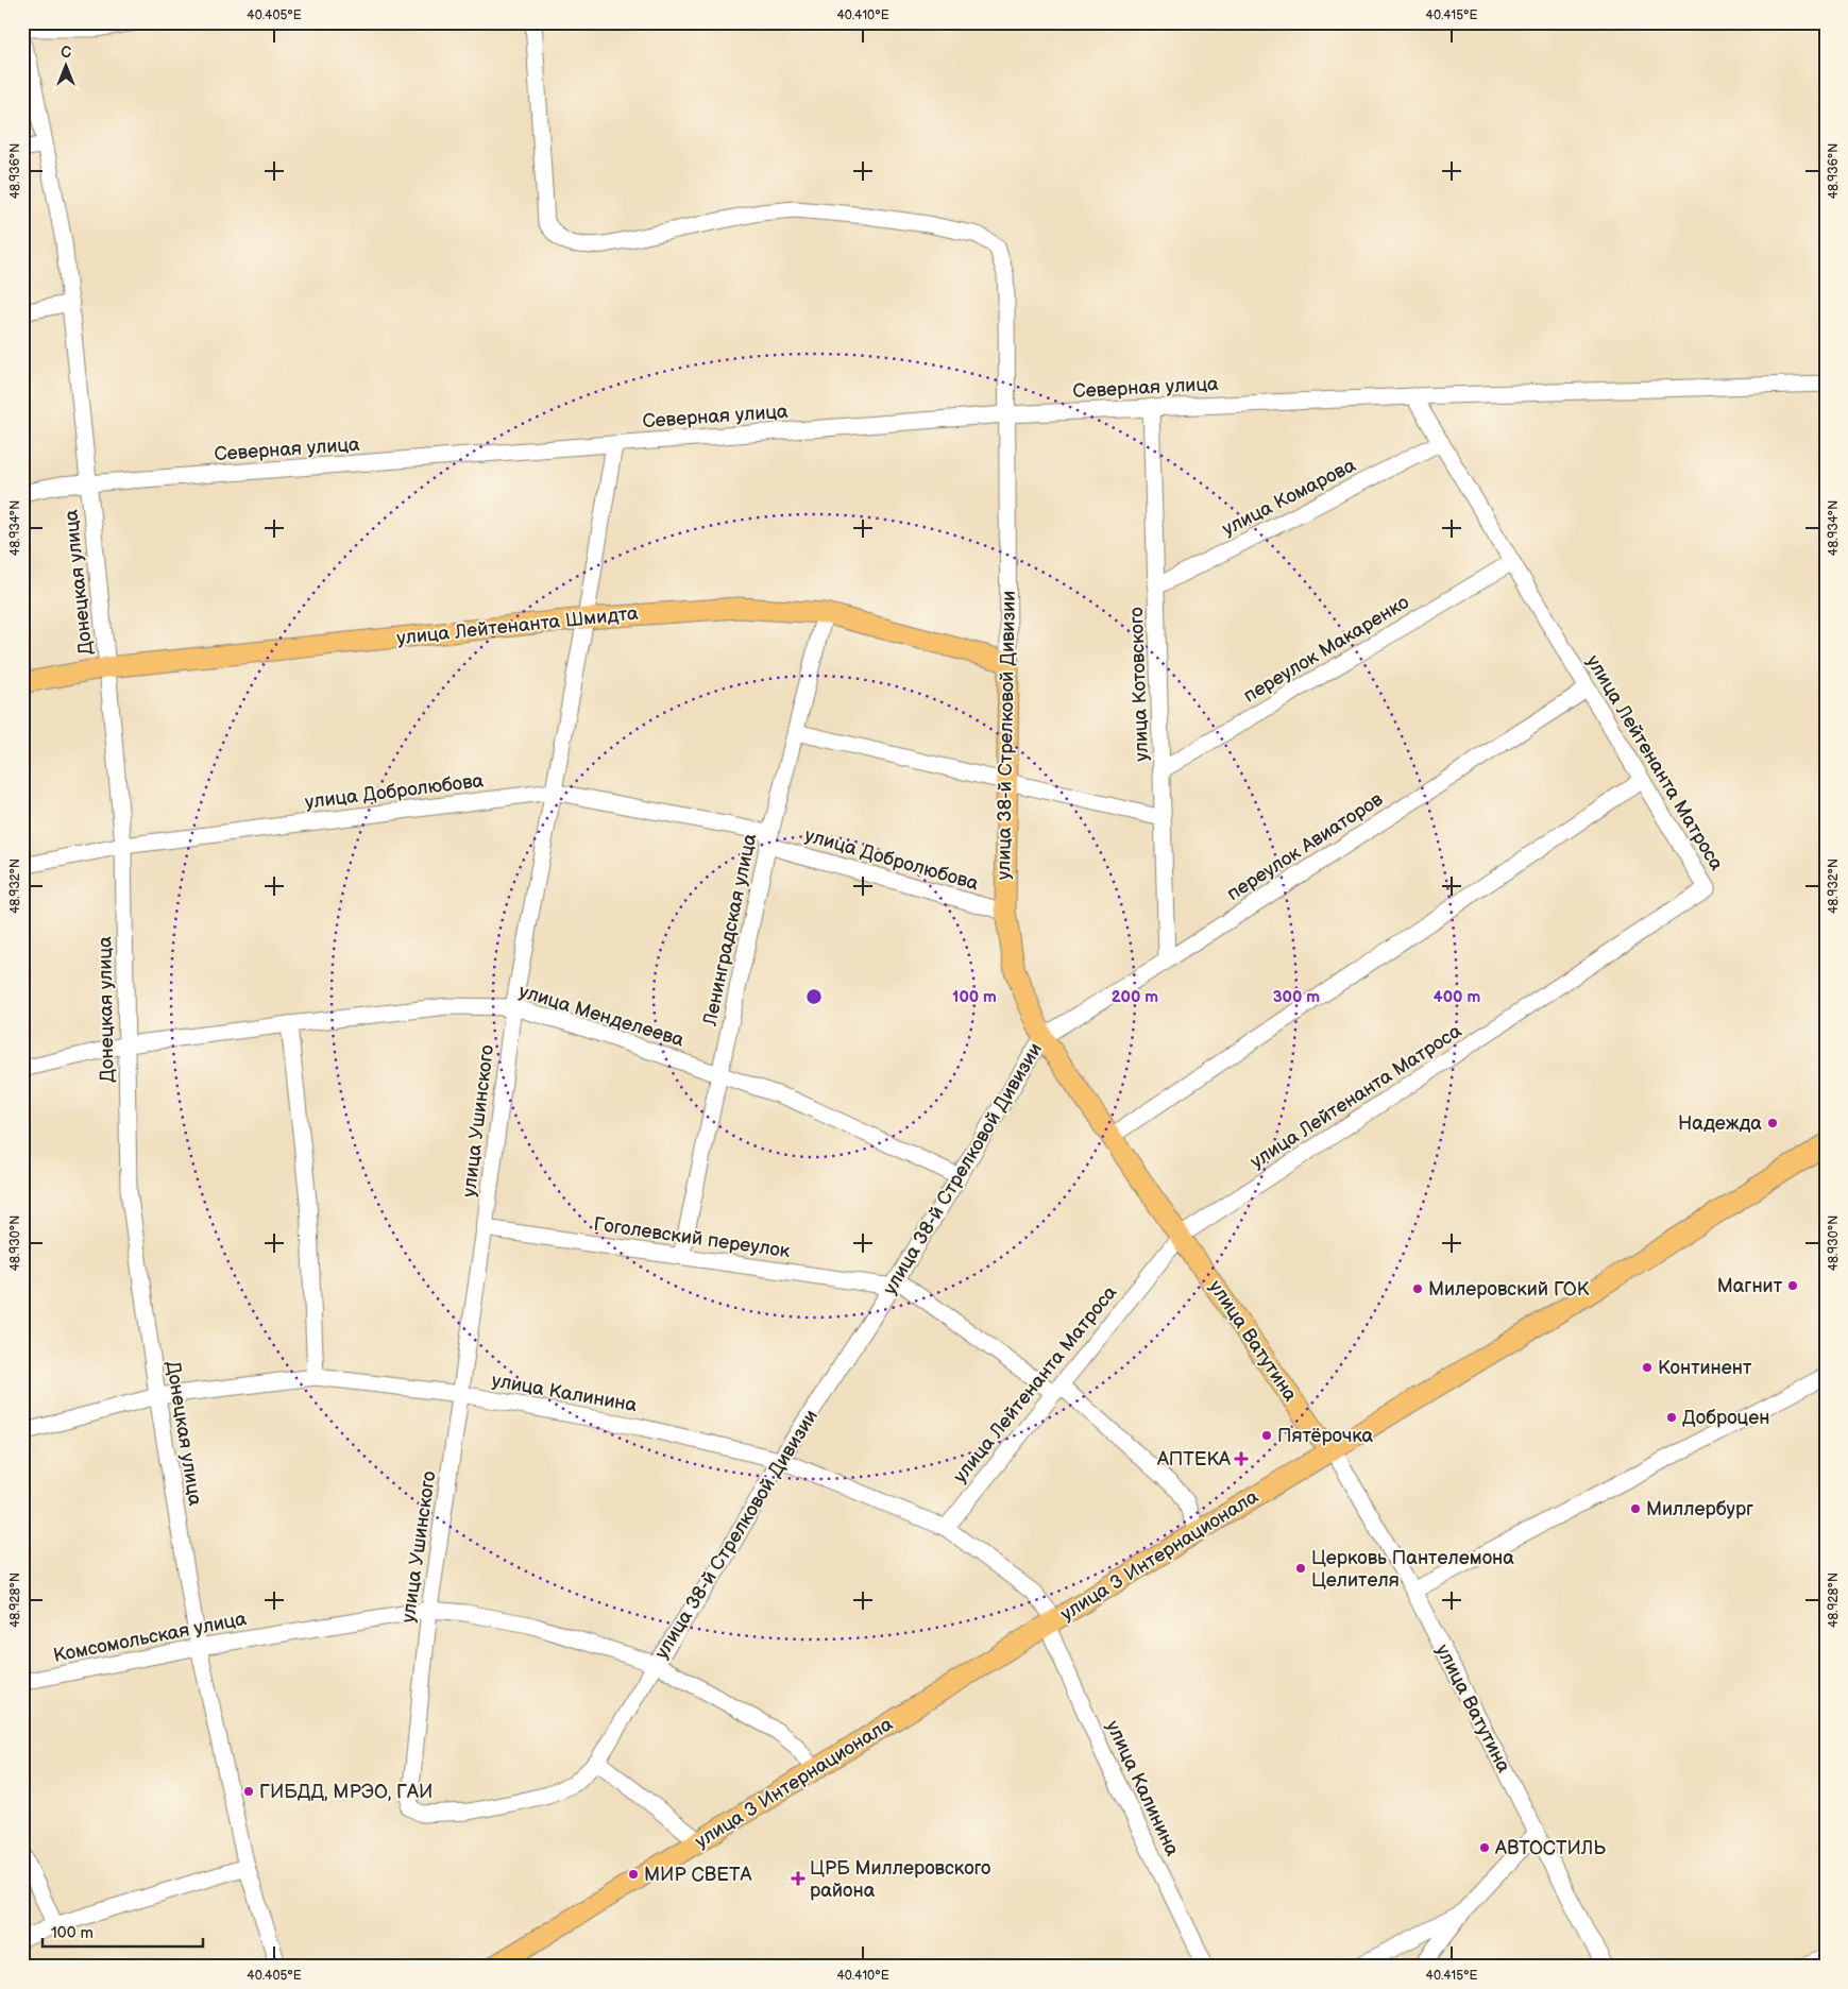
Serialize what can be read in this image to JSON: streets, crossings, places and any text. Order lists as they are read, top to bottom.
{
  "streets": {
    "main road": [
      "улица Лейтенанта Шмидта",
      "улица 38-й Стрелковой Дивизии",
      "улица Ватутина",
      "улица 3 Интернационала"
    ],
    "street": [
      "Северная улица",
      "улица Комарова",
      "Донецкая улица",
      "переулок Макаренко",
      "улица Котовского",
      "улица Лейтенанта Матроса",
      "улица Добролюбова",
      "переулок Авиаторов",
      "Ленинградская улица",
      "улица Менделеева",
      "улица Ушинского",
      "Гоголевский переулок",
      "улица Калинина",
      "Комсомольская улица"
    ]
  },
  "crossings": [
    ["Северная улица", "Донецкая улица"],
    ["Северная улица", "улица Котовского"],
    ["Северная улица", "улица 38-й Стрелковой Дивизии"],
    ["Северная улица", "улица Лейтенанта Матроса"],
    ["Северная улица", "улица Ушинского"],
    ["улица Комарова", "улица Котовского"],
    ["улица Комарова", "улица Лейтенанта Матроса"],
    ["Донецкая улица", "улица Лейтенанта Шмидта"],
    ["Донецкая улица", "улица Добролюбова"],
    ["Донецкая улица", "улица Менделеева"],
    ["Донецкая улица", "улица Калинина"],
    ["Донецкая улица", "Комсомольская улица"],
    ["улица Лейтенанта Шмидта", "улица 38-й Стрелковой Дивизии"],
    ["улица Лейтенанта Шмидта", "Ленинградская улица"],
    ["улица Лейтенанта Шмидта", "улица Ушинского"],
    ["переулок Макаренко", "улица Котовского"],
    ["переулок Макаренко", "улица Лейтенанта Матроса"],
    ["улица Котовского", "переулок Авиаторов"],
    ["улица 38-й Стрелковой Дивизии", "улица Добролюбова"],
    ["улица 38-й Стрелковой Дивизии", "переулок Авиаторов"],
    ["улица 38-й Стрелковой Дивизии", "улица Менделеева"],
    ["улица 38-й Стрелковой Дивизии", "улица Ушинского"],
    ["улица 38-й Стрелковой Дивизии", "Гоголевский переулок"],
    ["улица 38-й Стрелковой Дивизии", "улица Ватутина"],
    ["улица 38-й Стрелковой Дивизии", "улица Калинина"],
    ["улица 38-й Стрелковой Дивизии", "Комсомольская улица"],
    ["улица Лейтенанта Матроса", "переулок Авиаторов"],
    ["улица Лейтенанта Матроса", "Гоголевский переулок"],
    ["улица Лейтенанта Матроса", "улица Ватутина"],
    ["улица Лейтенанта Матроса", "улица Калинина"],
    ["улица Добролюбова", "Ленинградская улица"],
    ["улица Добролюбова", "улица Ушинского"],
    ["переулок Авиаторов", "улица Ватутина"],
    ["Ленинградская улица", "улица Менделеева"],
    ["Ленинградская улица", "Гоголевский переулок"],
    ["улица Менделеева", "улица Ушинского"],
    ["улица Ушинского", "Гоголевский переулок"],
    ["улица Ушинского", "улица Калинина"],
    ["улица Ушинского", "Комсомольская улица"],
    ["Гоголевский переулок", "улица 3 Интернационала"],
    ["улица Ватутина", "улица 3 Интернационала"],
    ["улица Калинина", "улица 3 Интернационала"],
    ["улица 3 Интернационала", "Комсомольская улица"]
  ],
  "places": {
    "other": [
      "Надежда",
      "Магнит",
      "Милеровский ГОК",
      "Континент",
      "Доброцен",
      "Пятёрочка",
      "Миллербург",
      "Церковь Пантелемона Целителя",
      "ГИБДД, МРЭО, ГАИ",
      "АВТОСТИЛЬ",
      "МИР СВЕТА"
    ],
    "health": ["АПТЕКА", "ЦРБ Миллеровского района"]
  },
  "scale_bar": "100 m",
  "north": "top",
  "coordinates": [
    "40.405°E",
    "40.410°E",
    "40.415°E",
    "48.936°N",
    "48.934°N",
    "48.932°N",
    "48.930°N",
    "48.928°N"
  ],
  "rings": [
    "100 m",
    "200 m",
    "300 m",
    "400 m"
  ]
}
